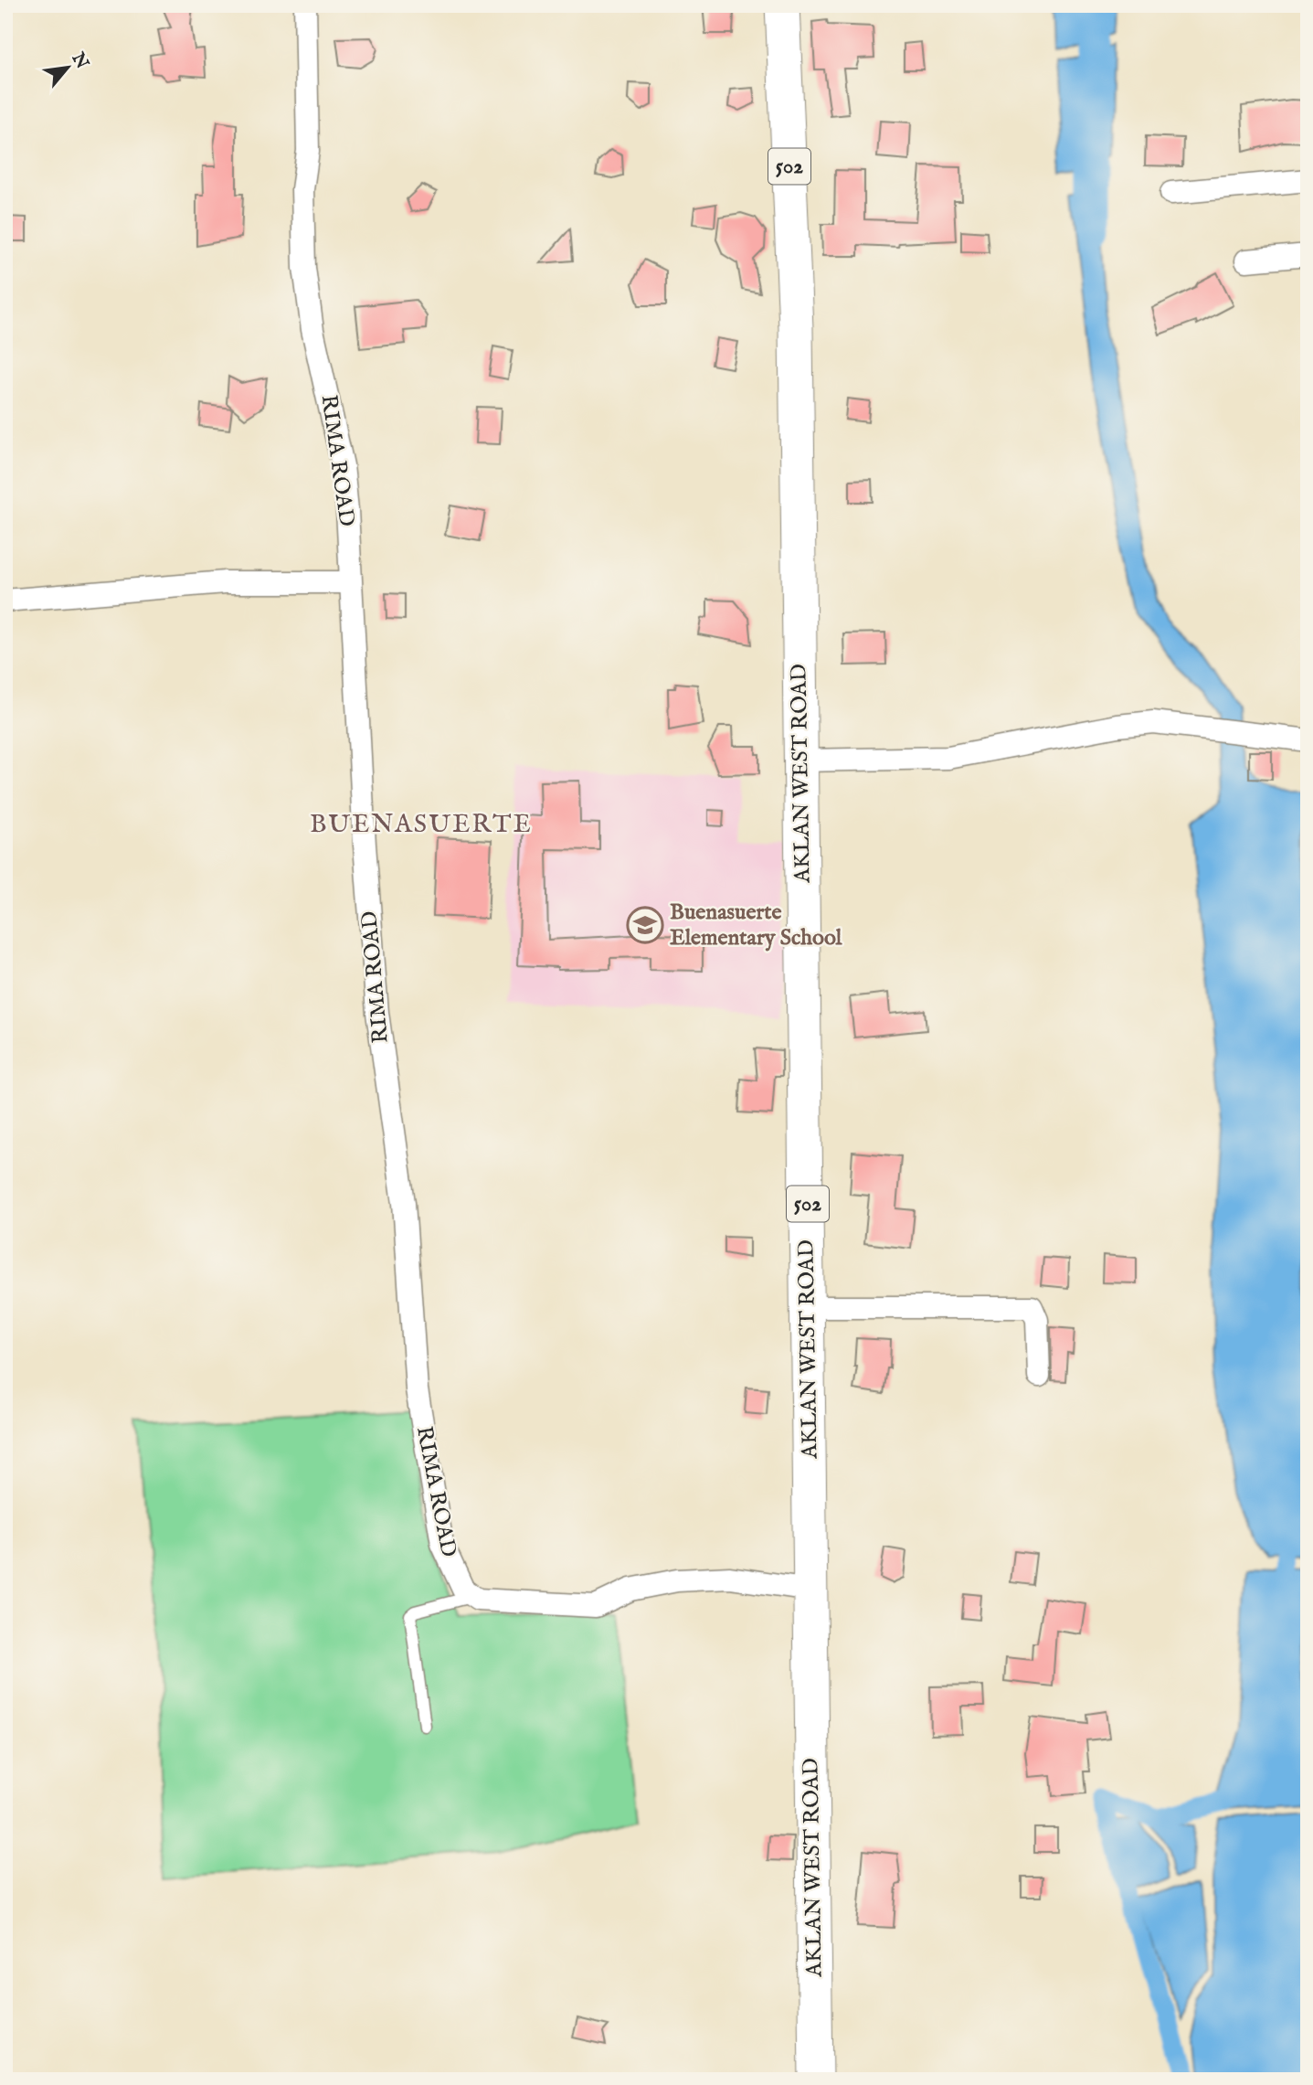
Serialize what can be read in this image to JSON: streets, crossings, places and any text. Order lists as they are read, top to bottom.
{
  "streets": {
    "main road": ["502", "AKLAN WEST ROAD"],
    "street": ["RIMA ROAD"]
  },
  "districts": ["BUENASUERTE"],
  "places": {
    "school or university": ["Buenasuerte Elementary School"]
  },
  "north": "top right"
}
